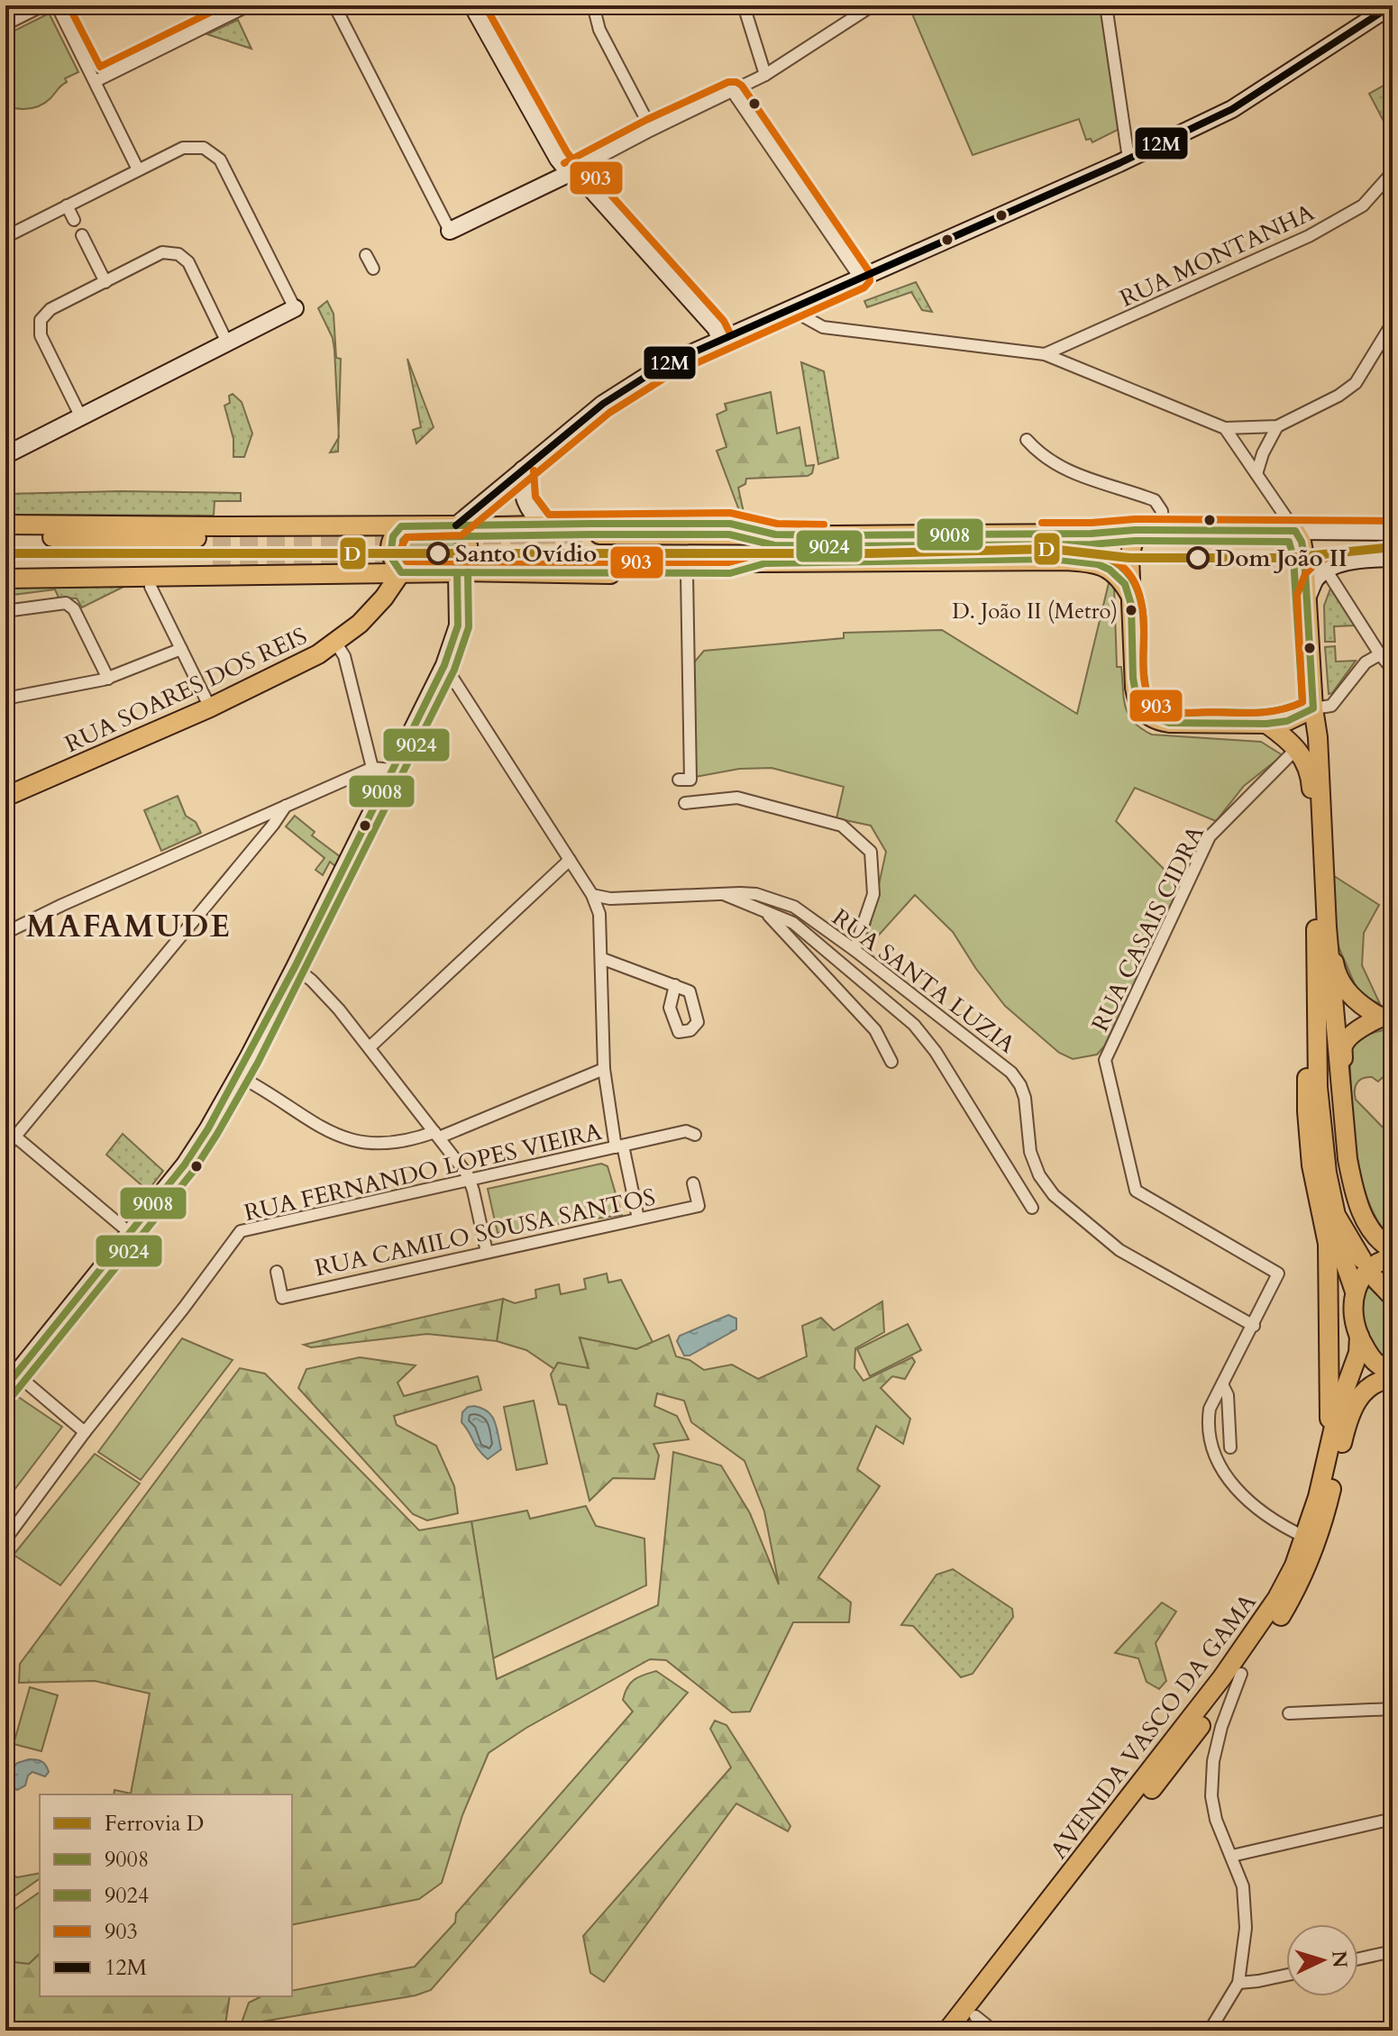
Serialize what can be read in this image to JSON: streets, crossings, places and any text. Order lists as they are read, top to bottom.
{
  "streets": {
    "main road": ["RUA SOARES DOS REIS", "AVENIDA VASCO DA GAMA"],
    "street": [
      "RUA MONTANHA",
      "RUA CASAIS CIDRA",
      "RUA SANTA LUZIA",
      "RUA FERNANDO LOPES VIEIRA",
      "RUA CAMILO SOUSA SANTOS"
    ]
  },
  "crossings": [
    ["RUA CASAIS CIDRA", "RUA SANTA LUZIA"]
  ],
  "districts": ["MAFAMUDE"],
  "places": ["Santo Ovídio", "Dom João II", "D. João II (Metro)"],
  "lines": [
    "transit line 903",
    "transit line 12M",
    "transit line 9008",
    "transit line 9024",
    "rail line D"
  ],
  "legend": [
    "Ferrovia D",
    "9008",
    "9024",
    "903",
    "12M"
  ],
  "north": "right"
}
